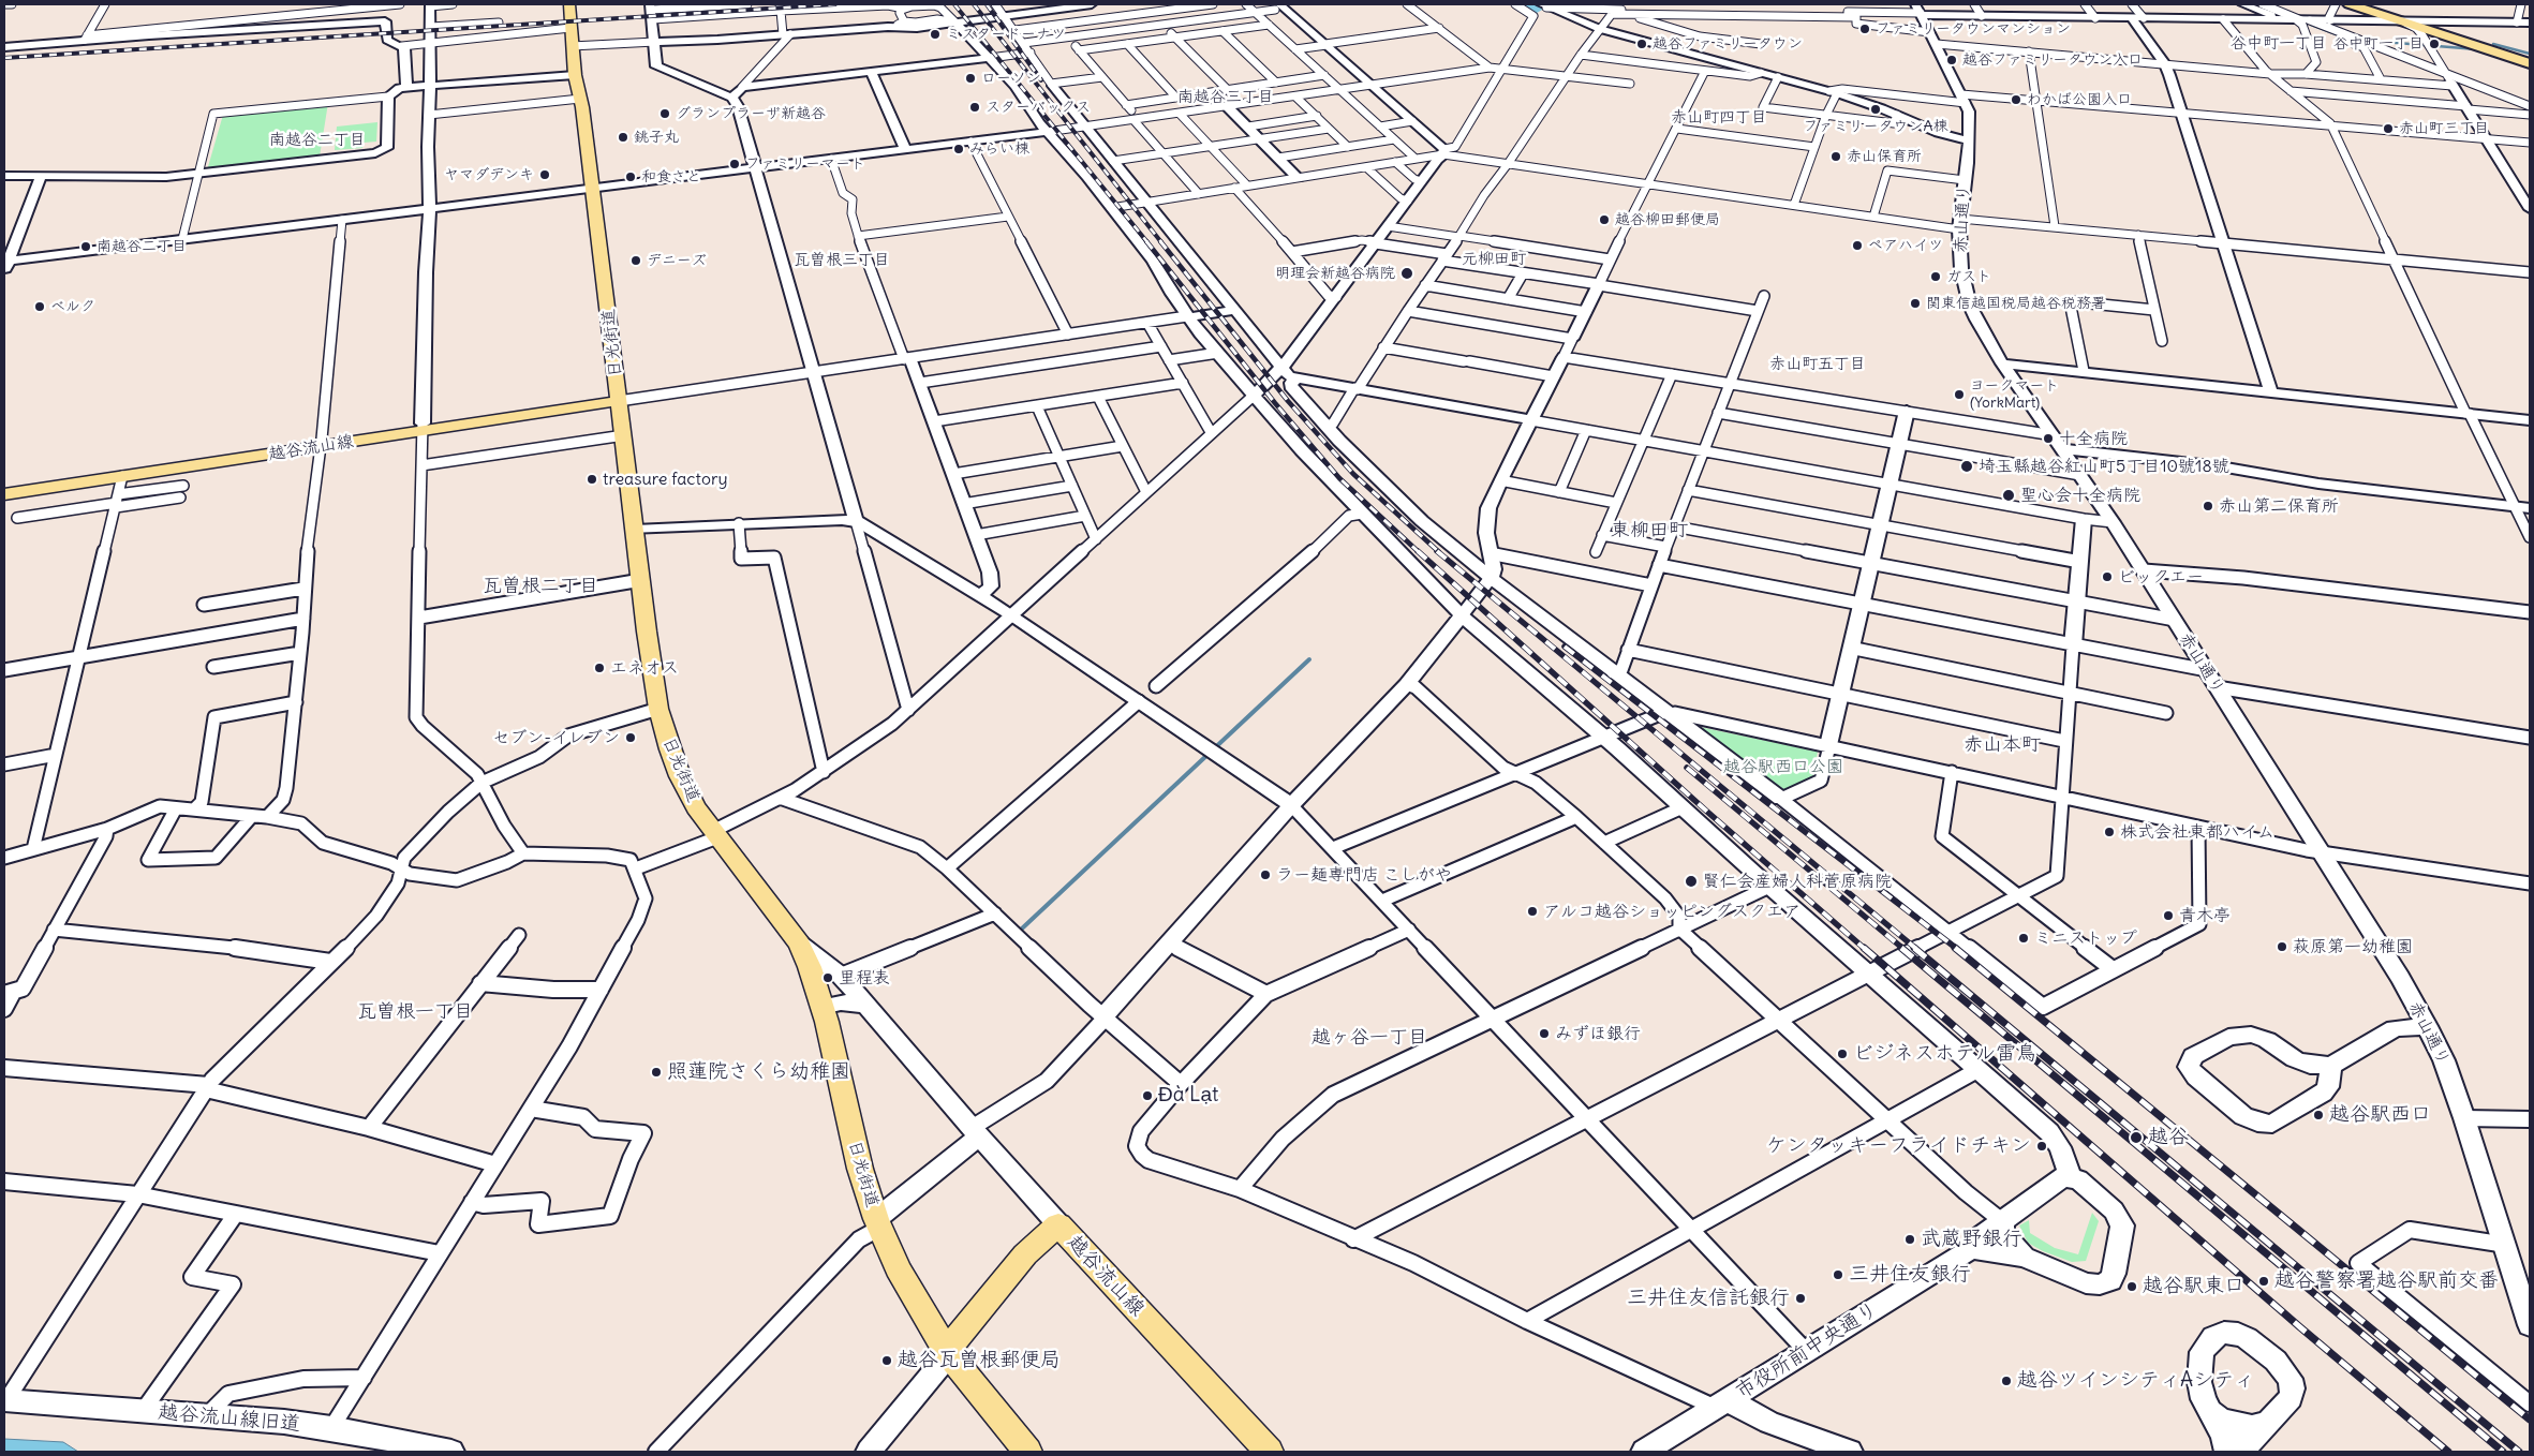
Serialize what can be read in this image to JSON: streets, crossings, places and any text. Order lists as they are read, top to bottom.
{
  "streets": {
    "main road": ["日光街道", "越谷流山線"],
    "street": ["赤山通り", "市役所前中央通り", "越谷流山線旧道"]
  },
  "crossings": [
    ["日光街道", "越谷流山線"]
  ],
  "districts": [
    "谷中町一丁目",
    "南越谷三丁目",
    "赤山町四丁目",
    "南越谷二丁目",
    "元柳田町",
    "瓦曽根三丁目",
    "赤山町五丁目",
    "東柳田町",
    "瓦曽根二丁目",
    "赤山本町",
    "瓦曽根一丁目",
    "越ヶ谷一丁目"
  ],
  "parks": ["越谷駅西口公園"],
  "places": [
    "ファミリータウンマンション",
    "ミスタードーナツ",
    "越谷ファミリータウン",
    "谷中町一丁目",
    "越谷ファミリータウン入口",
    "ローソン",
    "わかば公園入口",
    "スターバックス",
    "ファミリータウンA棟",
    "グランプラーザ新越谷",
    "赤山町三丁目",
    "銚子丸",
    "みらい棟",
    "赤山保育所",
    "ファミリーマート",
    "ヤマダデンキ",
    "和食さと",
    "越谷柳田郵便局",
    "ペアハイツ",
    "南越谷二丁目",
    "デニーズ",
    "明理会新越谷病院",
    "ガスト",
    "関東信越国税局越谷税務署",
    "ベルク",
    "ヨークマート (YorkMart)",
    "十全病院",
    "埼玉縣越谷紅山町5丁目10號18號",
    "treasure factory",
    "聖心会十全病院",
    "赤山第二保育所",
    "ビックエー",
    "エネオス",
    "セブン-イレブン",
    "株式会社東都ハイム",
    "ラー麺専門店 こしがや",
    "賢仁会産婦人科菅原病院",
    "アルコ越谷ショッピングスクエア",
    "青木亭",
    "ミニストップ",
    "萩原第一幼稚園",
    "里程表",
    "みずほ銀行",
    "ビジネスホテル雷鳥",
    "照蓮院さくら幼稚園",
    "Đà Lạt",
    "越谷駅西口",
    "越谷",
    "ケンタッキーフライドチキン",
    "武蔵野銀行",
    "三井住友銀行",
    "越谷警察署越谷駅前交番",
    "越谷駅東口",
    "三井住友信託銀行",
    "越谷瓦曽根郵便局",
    "越谷ツインシティAシティ"
  ]
}
